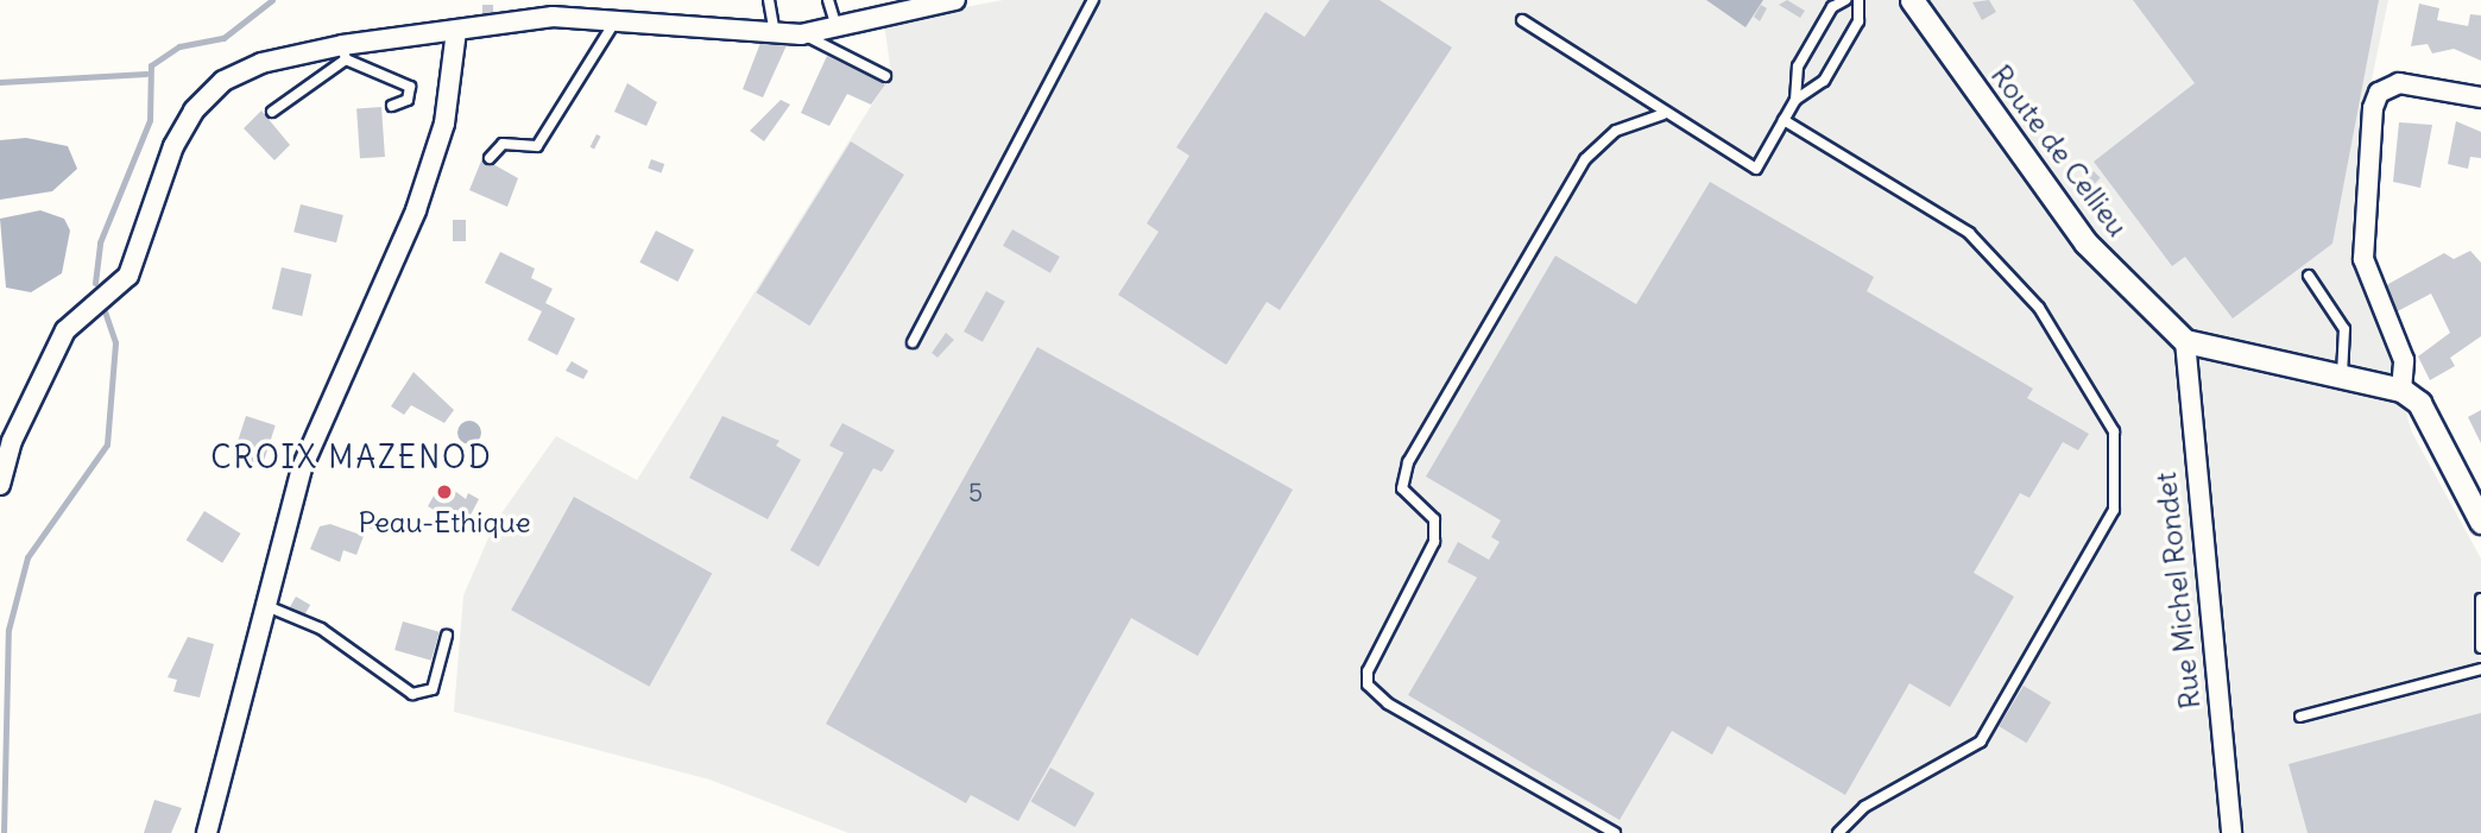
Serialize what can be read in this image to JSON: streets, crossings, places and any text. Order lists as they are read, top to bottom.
{
  "streets": {
    "street": ["Route de Cellieu", "Rue Michel Rondet"]
  },
  "crossings": [
    ["Route de Cellieu", "Rue Michel Rondet"]
  ],
  "districts": ["CROIX MAZENOD"],
  "places": ["Peau-Ethique"],
  "house_numbers": ["5"]
}
